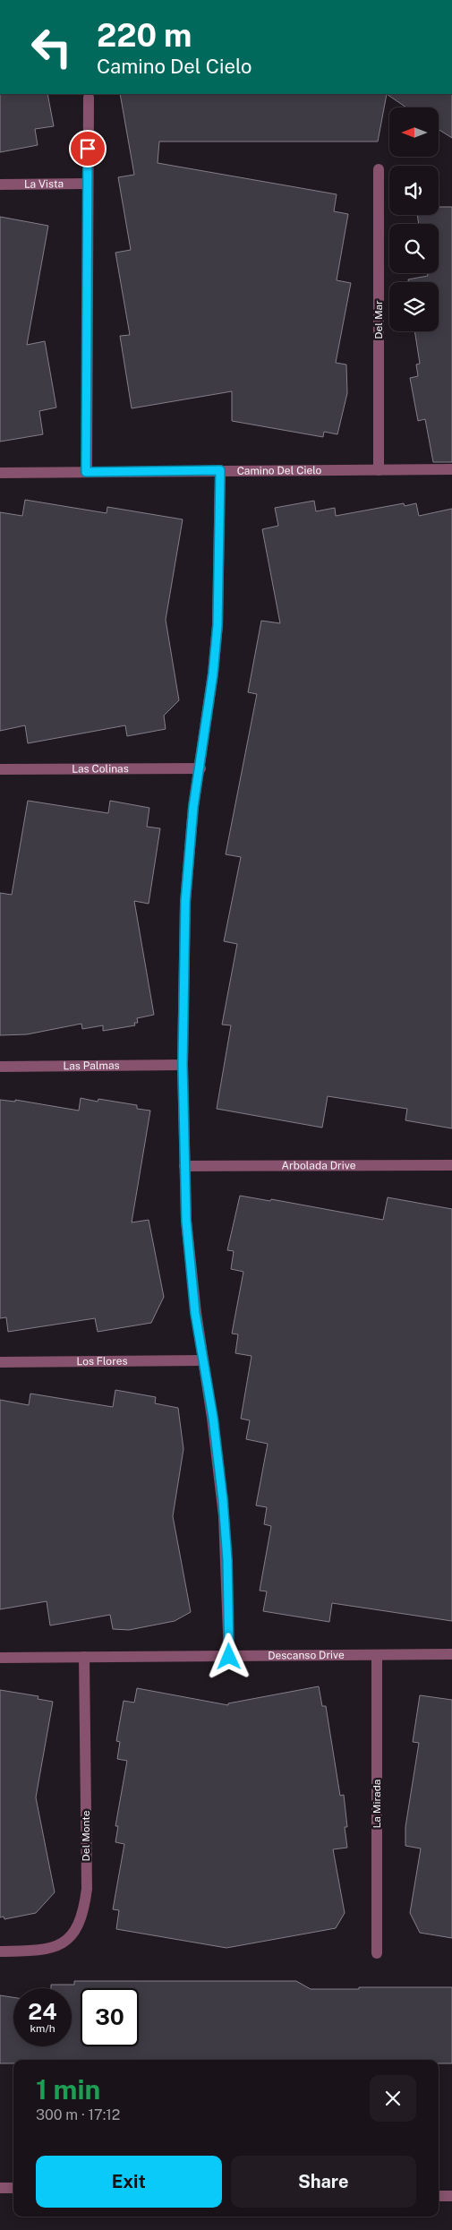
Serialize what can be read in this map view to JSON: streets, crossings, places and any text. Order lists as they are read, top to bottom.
{
  "streets": {
    "street": [
      "La Vista",
      "Del Mar",
      "Camino Del Cielo",
      "Las Colinas",
      "Las Palmas",
      "Arbolada Drive",
      "Los Flores",
      "Descanso Drive",
      "La Mirada",
      "Del Monte"
    ]
  },
  "crossings": [
    ["Del Mar", "Camino Del Cielo"],
    ["Descanso Drive", "La Mirada"],
    ["Descanso Drive", "Del Monte"]
  ],
  "north": "left",
  "page": {
    "turn": ["220 m", "Camino Del Cielo"],
    "speed": "24 km/h",
    "limit": "30",
    "heading": ["1 min", "300 m · 17:12"],
    "buttons": ["Exit", "Share"]
  }
}
